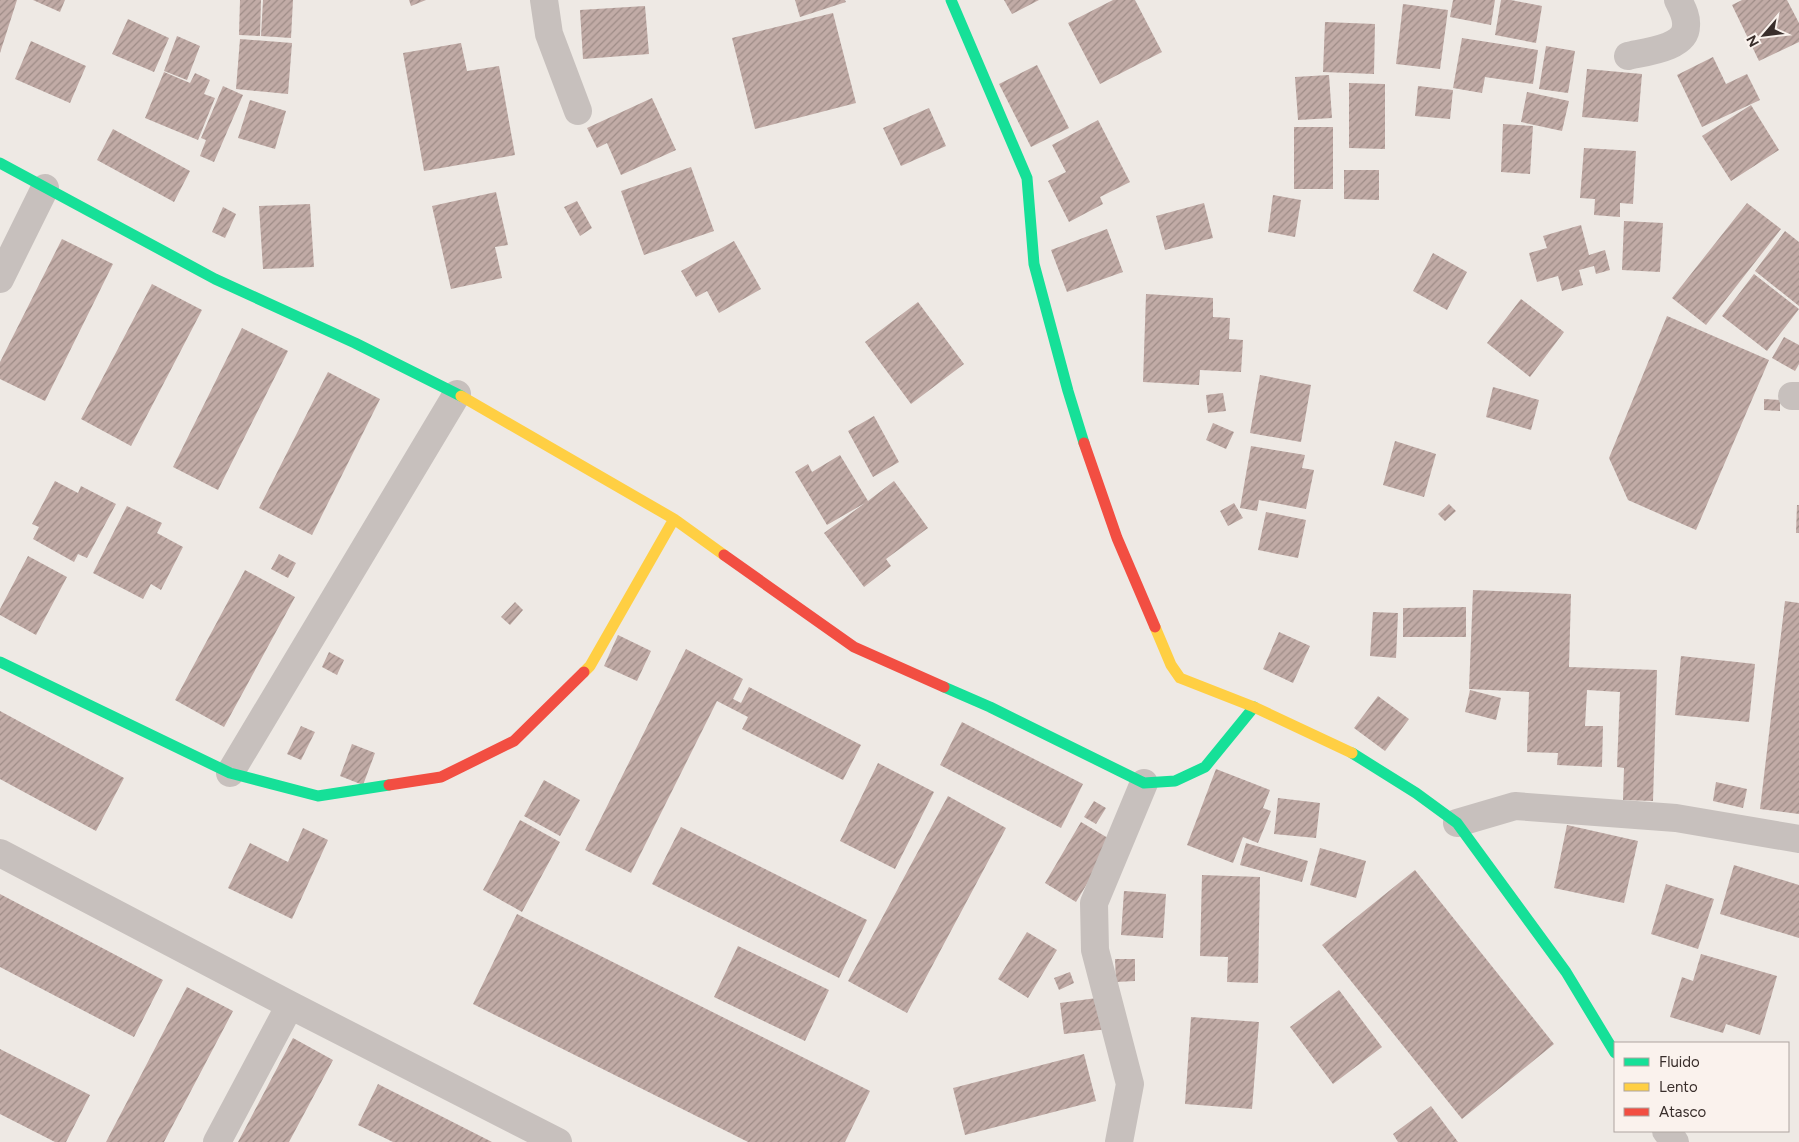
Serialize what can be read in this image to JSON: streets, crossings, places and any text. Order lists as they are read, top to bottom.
{
  "legend": ["Fluido", "Lento", "Atasco"],
  "north": "bottom left"
}
